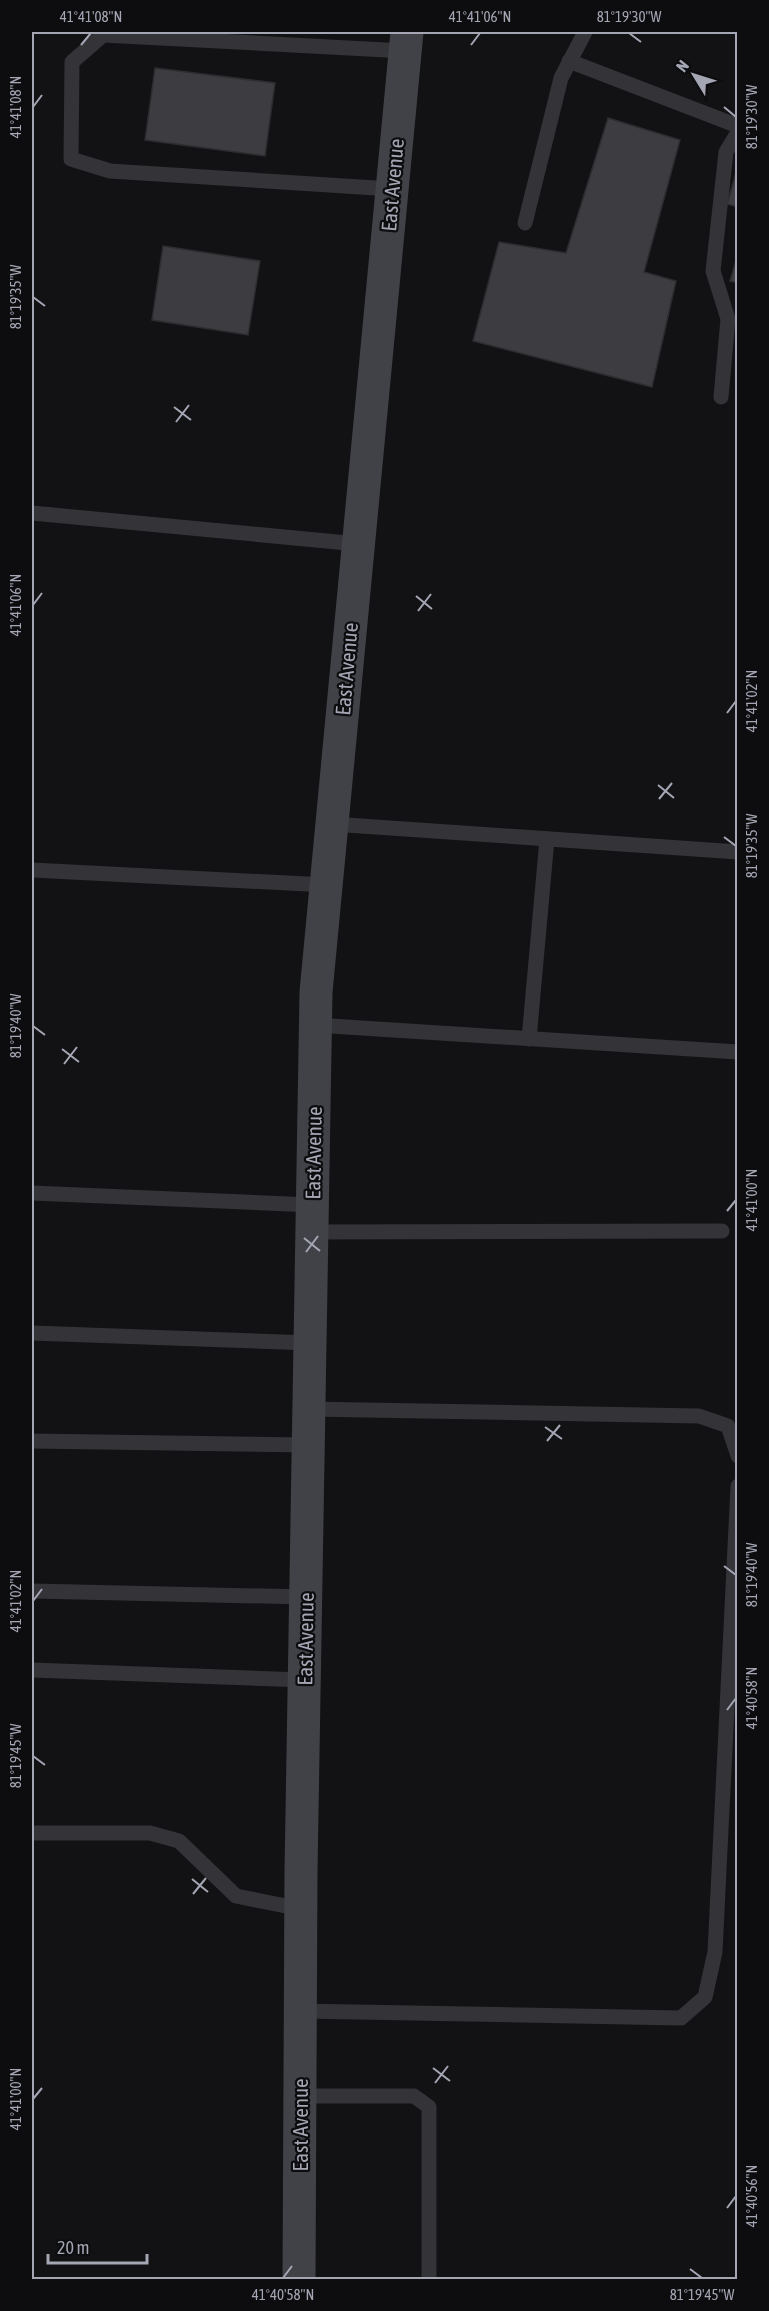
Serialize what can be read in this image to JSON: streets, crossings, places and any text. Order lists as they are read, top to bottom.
{
  "streets": {
    "street": ["East Avenue"]
  },
  "scale_bar": "20 m",
  "north": "top left",
  "coordinates": [
    "41°41'08\"N",
    "41°41'06\"N",
    "81°19'30\"W",
    "81°19'35\"W",
    "41°41'02\"N",
    "81°19'40\"W",
    "41°41'00\"N",
    "41°40'58\"N",
    "81°19'45\"W",
    "41°40'56\"N"
  ]
}
